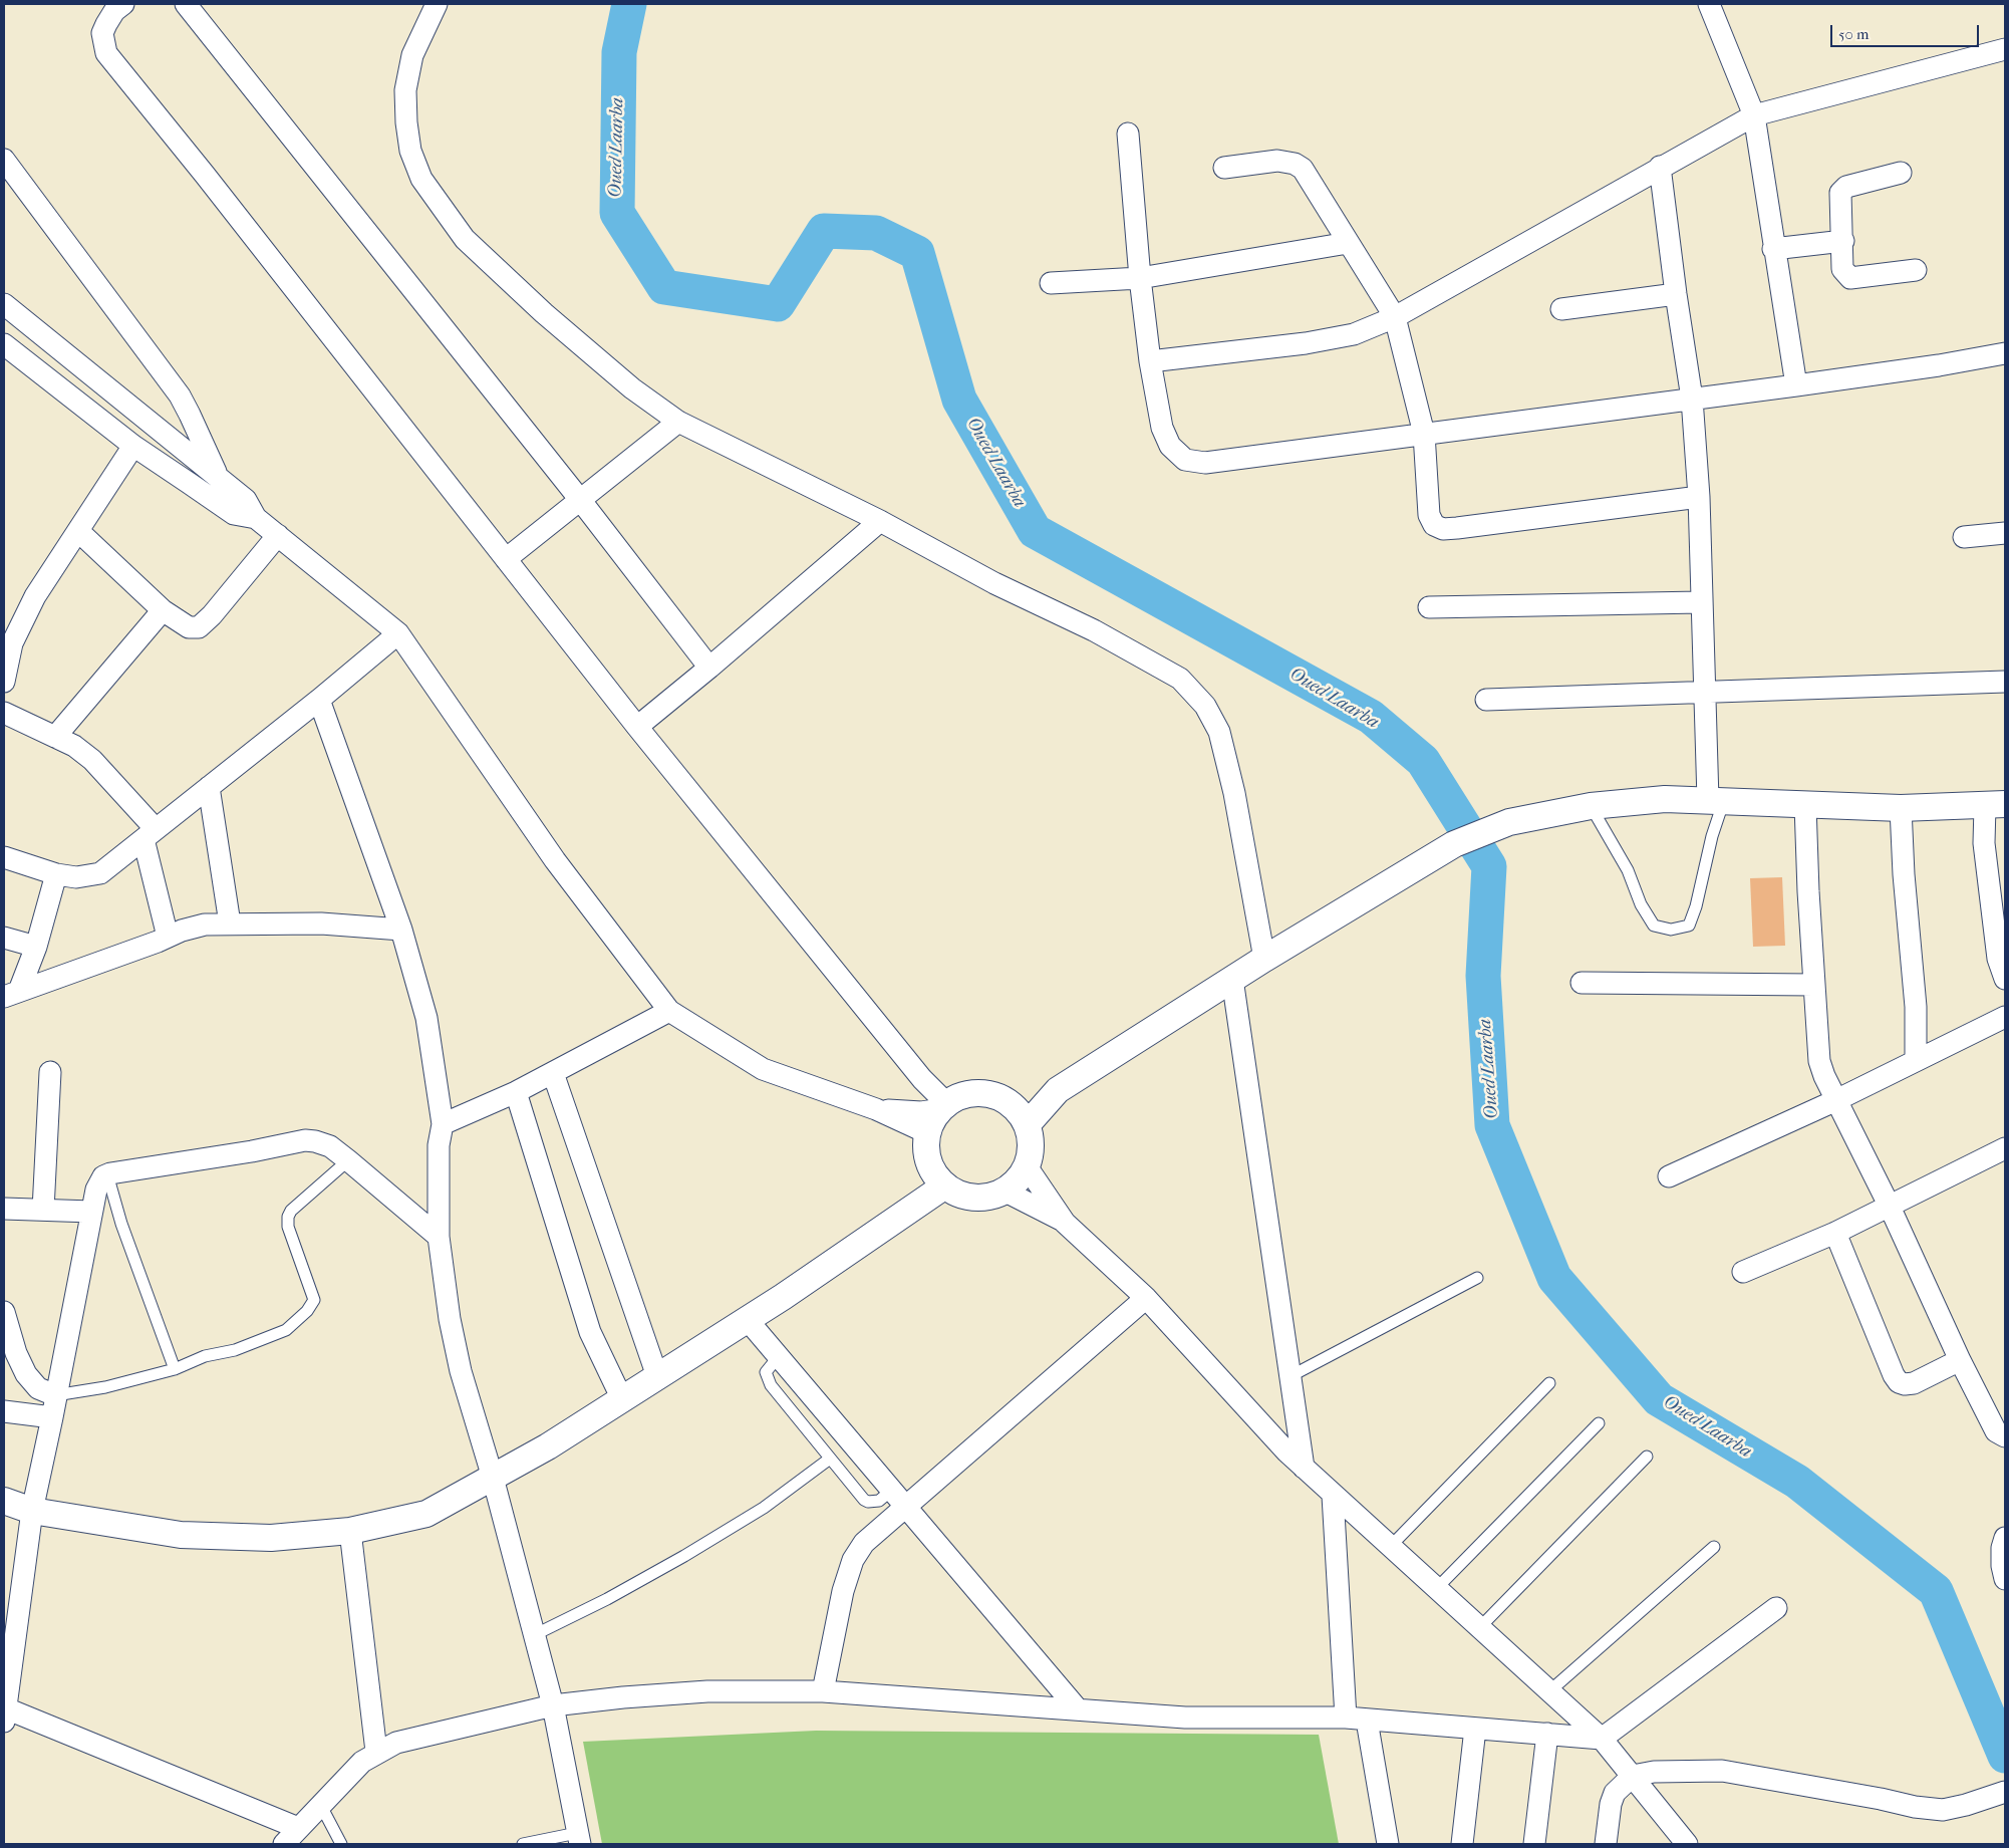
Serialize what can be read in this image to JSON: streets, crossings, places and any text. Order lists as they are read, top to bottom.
{
  "water": ["Oued Laarba"],
  "scale_bar": "50 m"
}
